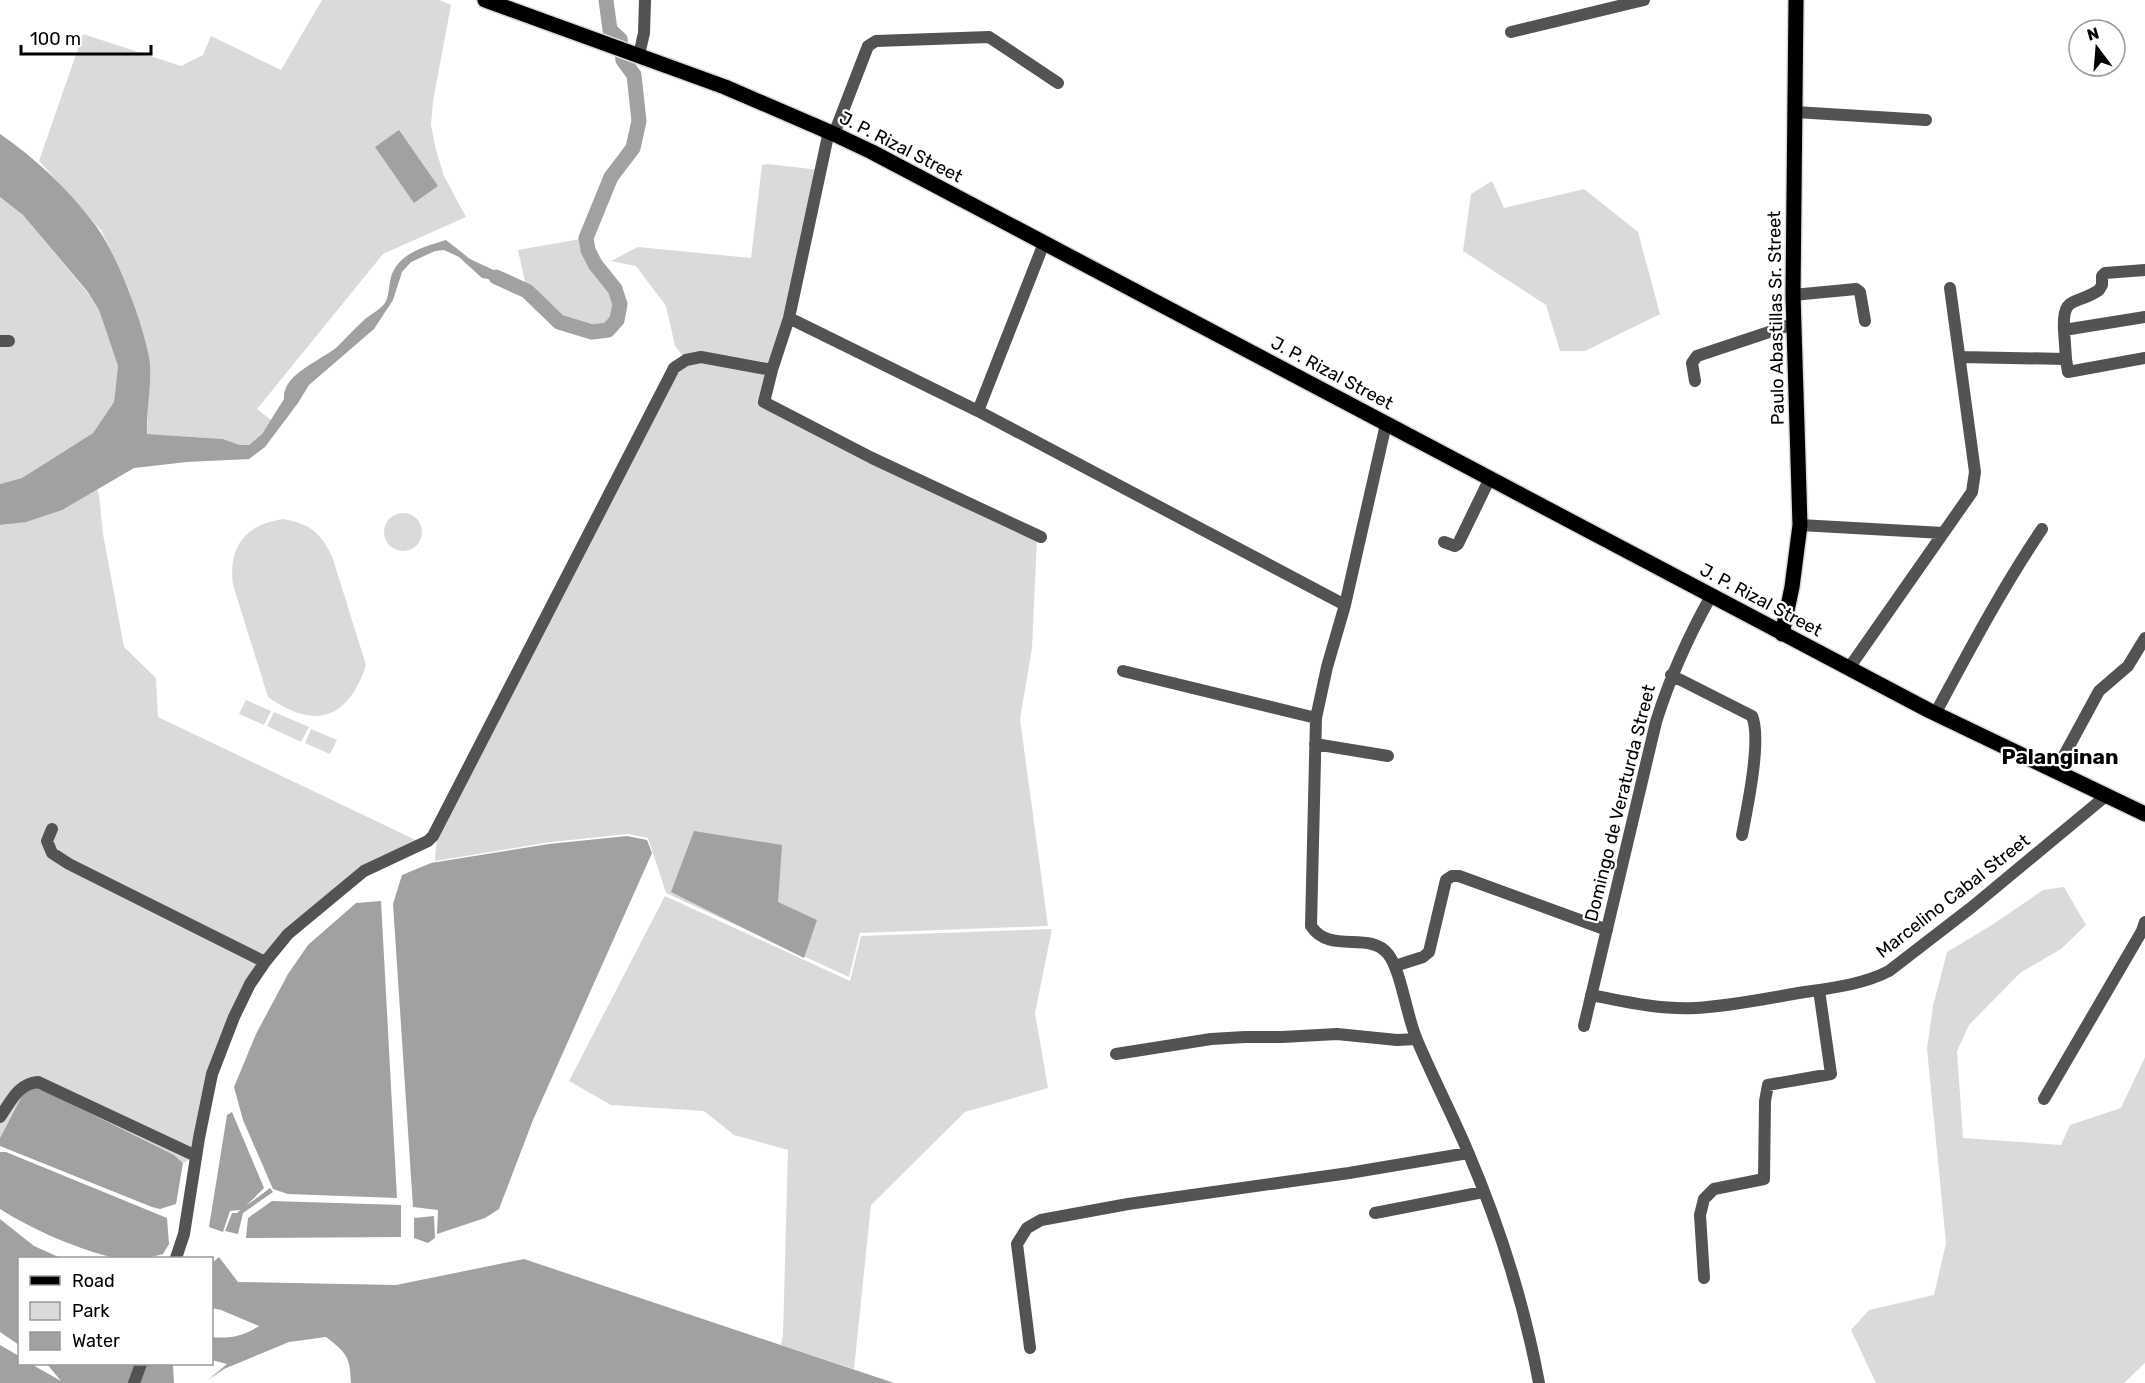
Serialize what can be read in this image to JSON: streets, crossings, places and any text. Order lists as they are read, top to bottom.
{
  "streets": {
    "main road": ["J. P. Rizal Street", "Paulo Abastillas Sr. Street"],
    "street": ["Domingo de Veraturda Street", "Marcelino Cabal Street"]
  },
  "crossings": [
    ["J. P. Rizal Street", "Paulo Abastillas Sr. Street"],
    ["J. P. Rizal Street", "Domingo de Veraturda Street"],
    ["J. P. Rizal Street", "Marcelino Cabal Street"],
    ["Domingo de Veraturda Street", "Marcelino Cabal Street"]
  ],
  "districts": ["Palanginan"],
  "legend": ["Road", "Park", "Water"],
  "scale_bar": "100 m",
  "north": "top"
}
